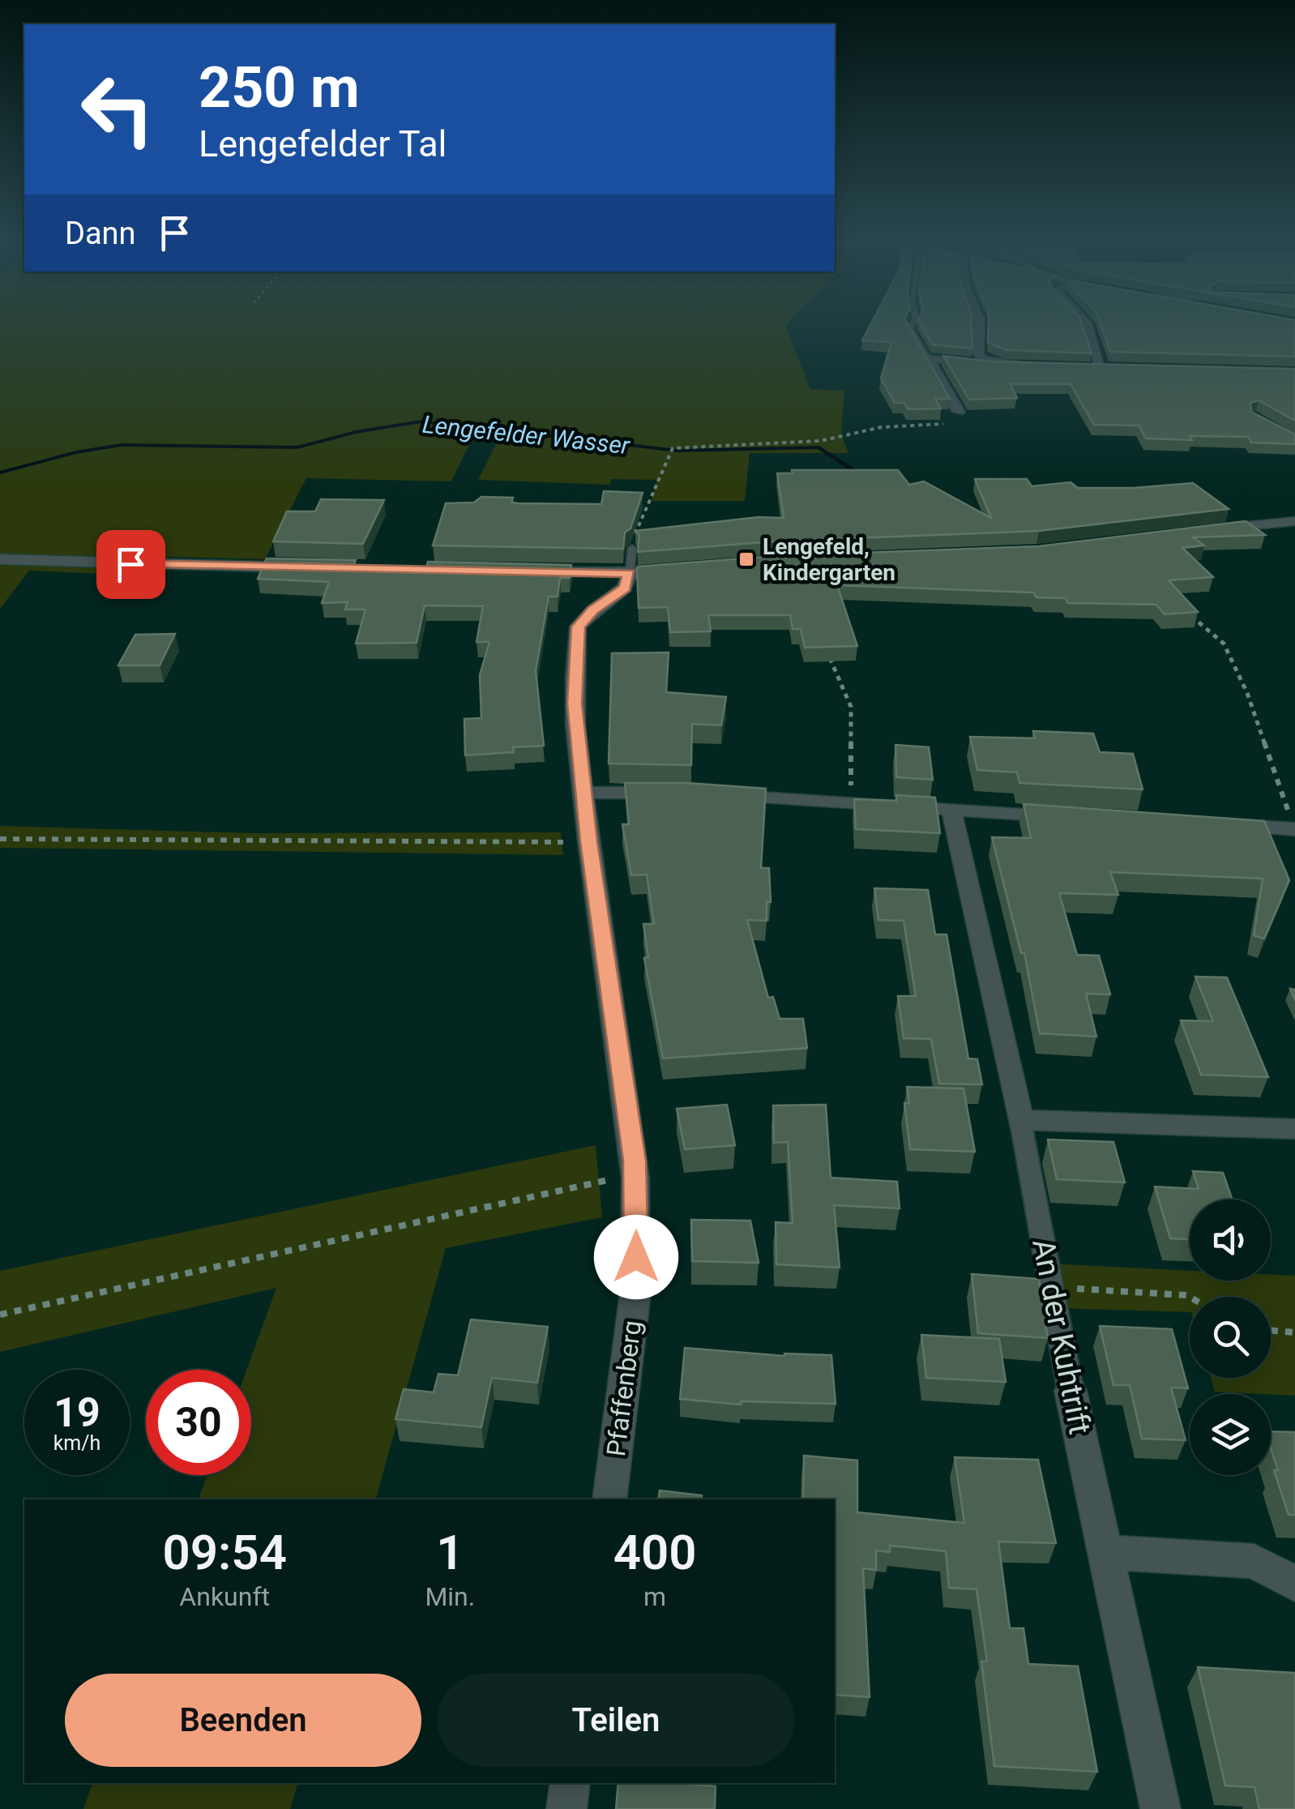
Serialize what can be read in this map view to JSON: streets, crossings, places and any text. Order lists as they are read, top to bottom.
{
  "streets": {
    "street": ["An der Kuhtrift", "Pfaffenberg"]
  },
  "water": ["Lengefelder Wasser"],
  "places": {
    "transit": ["Lengefeld, Kindergarten"]
  },
  "page": {
    "turn": ["250 m", "Lengefelder Tal"],
    "then": "Dann",
    "speed": "19 km/h",
    "limit": "30",
    "eta": [
      "09:54",
      "Ankunft",
      "1",
      "Min.",
      "400",
      "m"
    ],
    "buttons": ["Beenden", "Teilen"]
  }
}
